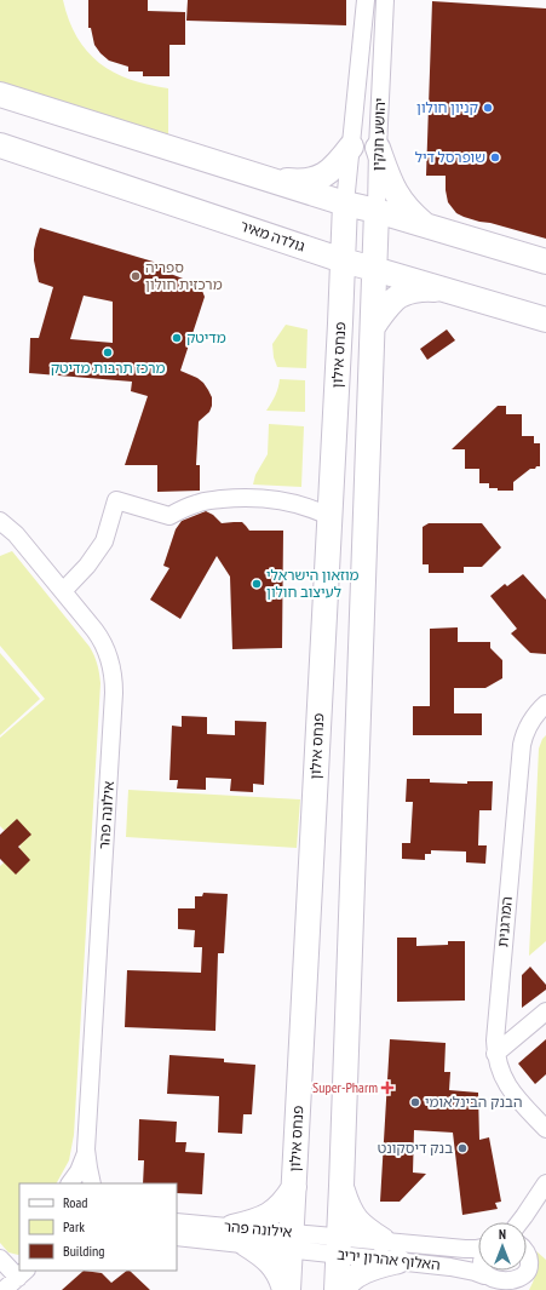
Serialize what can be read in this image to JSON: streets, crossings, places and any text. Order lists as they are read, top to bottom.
{
  "streets": {
    "street": [
      "יהושע חנקין",
      "גולדה מאיר",
      "פנחס אילון",
      "אילונה פהר",
      "המרגנית",
      "האלוף אהרון יריב"
    ]
  },
  "crossings": [
    ["יהושע חנקין", "גולדה מאיר"],
    ["יהושע חנקין", "פנחס אילון"],
    ["גולדה מאיר", "פנחס אילון"],
    ["פנחס אילון", "אילונה פהר"],
    ["פנחס אילון", "האלוף אהרון יריב"],
    ["אילונה פהר", "האלוף אהרון יריב"]
  ],
  "places": {
    "other": [
      "קניון חולון",
      "שופרסל דיל",
      "ספריה מרכזית חולון",
      "מדיטק",
      "מרכז תרבות מדיטק",
      "מוזאון הישראלי לעיצוב חולון",
      "הבנק הבינלאומי",
      "בנק דיסקונט"
    ],
    "health": ["Super-Pharm"]
  },
  "legend": ["Road", "Park", "Building"],
  "north": "top"
}
